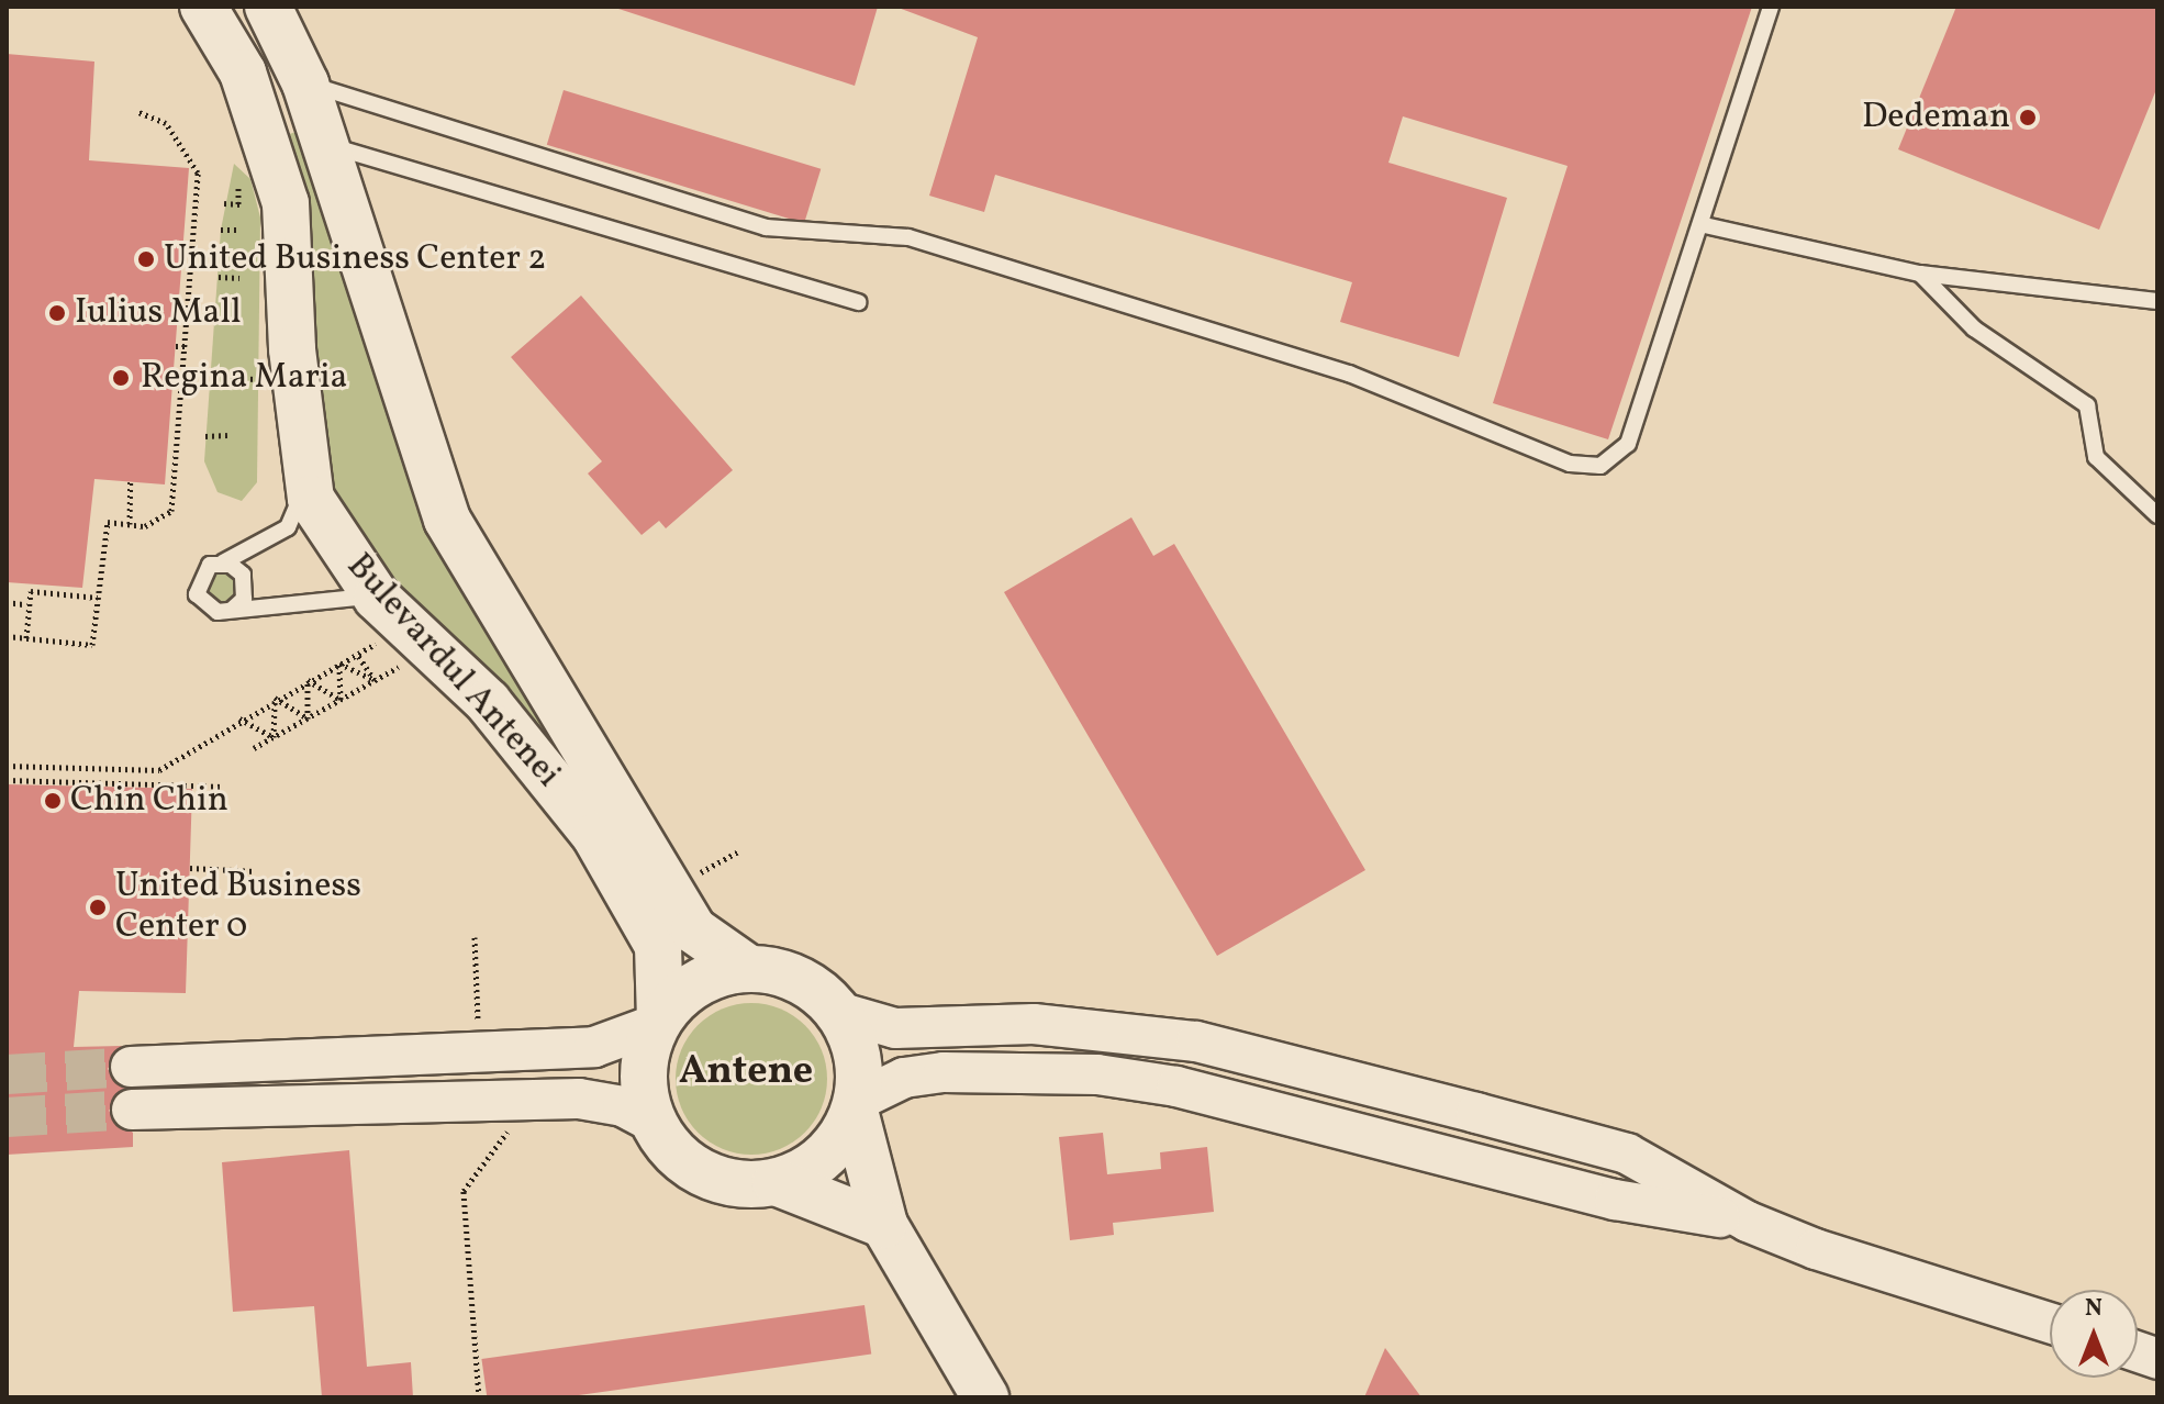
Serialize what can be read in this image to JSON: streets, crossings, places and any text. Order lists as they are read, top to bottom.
{
  "streets": {
    "main road": ["Bulevardul Antenei"]
  },
  "districts": ["Antene"],
  "places": [
    "Dedeman",
    "United Business Center 2",
    "Iulius Mall",
    "Regina Maria",
    "Chin Chin",
    "United Business Center 0"
  ],
  "north": "top"
}
